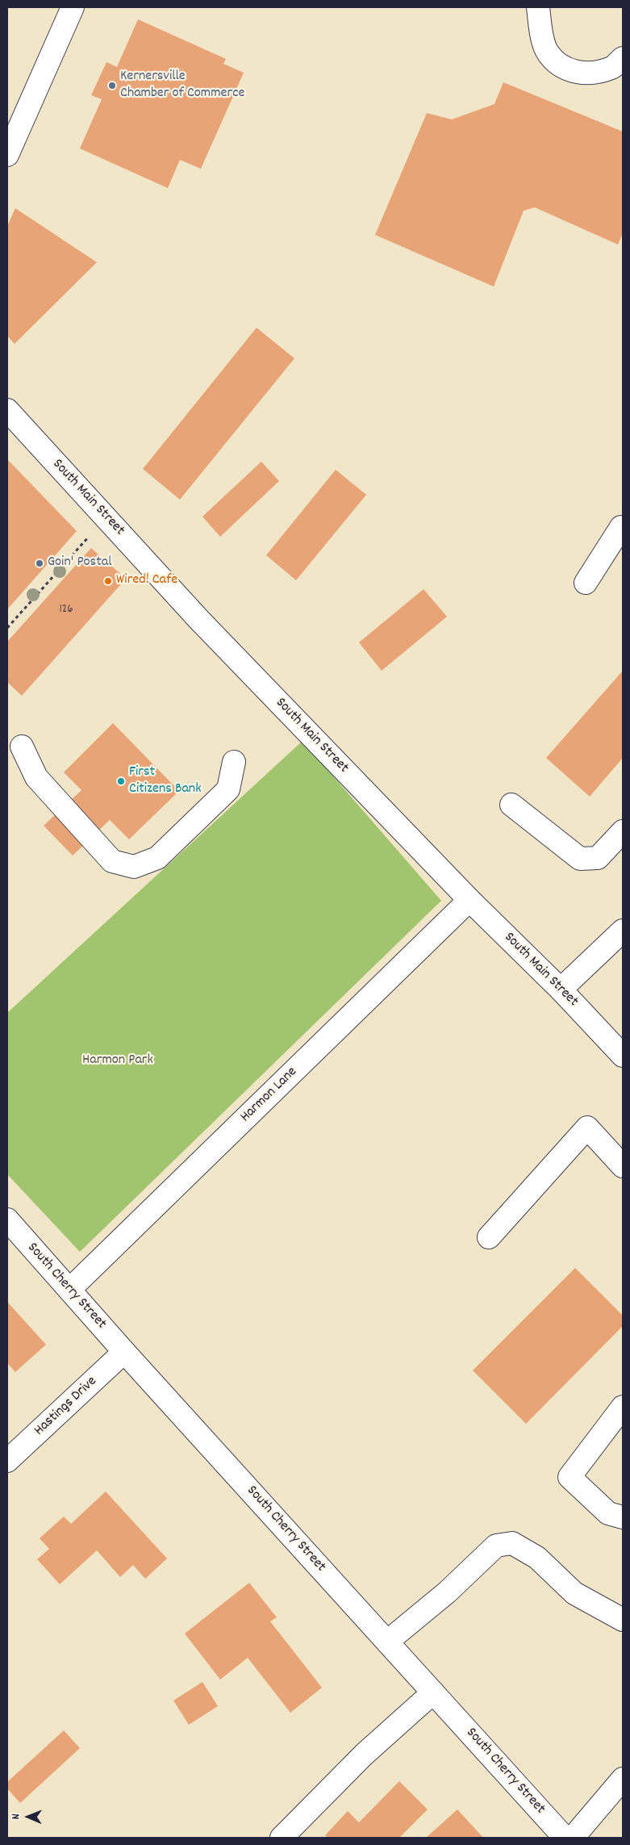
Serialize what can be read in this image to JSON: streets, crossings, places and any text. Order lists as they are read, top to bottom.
{
  "streets": {
    "main road": [
      "South Main Street",
      "Harmon Lane",
      "South Cherry Street",
      "Hastings Drive"
    ]
  },
  "crossings": [
    ["South Main Street", "Harmon Lane"],
    ["Harmon Lane", "South Cherry Street"],
    ["South Cherry Street", "Hastings Drive"]
  ],
  "parks": ["Harmon Park"],
  "places": [
    "Kernersville Chamber of Commerce",
    "Goin' Postal",
    "Wired! Cafe",
    "First Citizens Bank"
  ],
  "house_numbers": ["126"],
  "north": "left"
}
